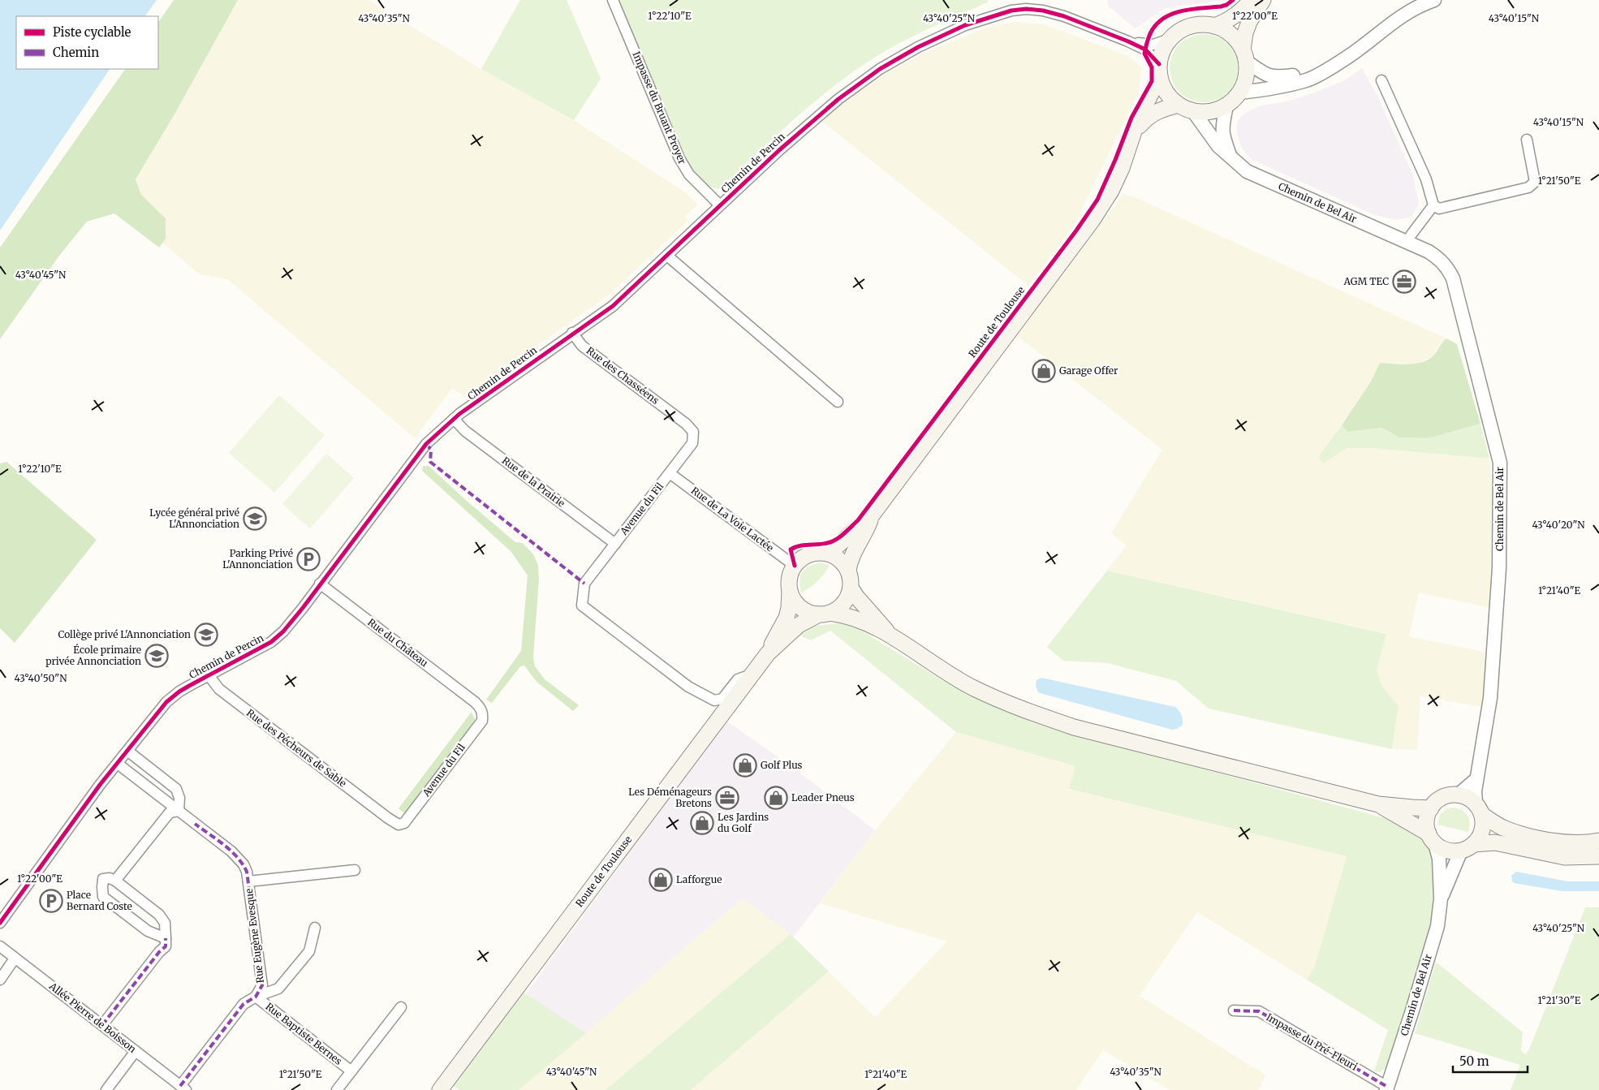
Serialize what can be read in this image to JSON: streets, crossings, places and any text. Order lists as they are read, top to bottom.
{
  "streets": {
    "main road": ["Route de Toulouse"],
    "street": [
      "Impasse du Bruant Proyer",
      "Chemin de Percin",
      "Chemin de Bel Air",
      "Rue des Chasséens",
      "Rue de la Prairie",
      "Avenue du Fil",
      "Rue de La Voie Lactée",
      "Rue du Château",
      "Rue des Pécheurs de Sable",
      "Rue Eugène Evesque",
      "Allée Pierre de Boisson",
      "Rue Baptiste Bernes",
      "Impasse du Pré-Fleuri"
    ]
  },
  "crossings": [
    ["Impasse du Bruant Proyer", "Chemin de Percin"],
    ["Chemin de Percin", "Chemin de Bel Air"],
    ["Chemin de Percin", "Route de Toulouse"],
    ["Chemin de Percin", "Rue des Chasséens"],
    ["Chemin de Percin", "Rue de la Prairie"],
    ["Chemin de Percin", "Rue du Château"],
    ["Chemin de Percin", "Rue des Pécheurs de Sable"],
    ["Chemin de Percin", "Rue Eugène Evesque"],
    ["Chemin de Bel Air", "Route de Toulouse"],
    ["Chemin de Bel Air", "Impasse du Pré-Fleuri"],
    ["Route de Toulouse", "Avenue du Fil"],
    ["Route de Toulouse", "Rue de La Voie Lactée"],
    ["Rue des Chasséens", "Avenue du Fil"],
    ["Rue de la Prairie", "Avenue du Fil"],
    ["Avenue du Fil", "Rue de La Voie Lactée"],
    ["Avenue du Fil", "Rue du Château"],
    ["Avenue du Fil", "Rue des Pécheurs de Sable"],
    ["Rue Eugène Evesque", "Allée Pierre de Boisson"],
    ["Rue Eugène Evesque", "Rue Baptiste Bernes"]
  ],
  "places": {
    "office": ["AGM TEC", "Les Déménageurs Bretons"],
    "shop": [
      "Garage Offer",
      "Golf Plus",
      "Leader Pneus",
      "Les Jardins du Golf",
      "Lafforgue"
    ],
    "school or university": ["Lycée général privé L'Annonciation", "Collège privé L'Annonciation", "École primaire privée Annonciation"],
    "parking": ["Parking Privé L'Annonciation", "Place Bernard Coste"]
  },
  "legend": ["Piste cyclable", "Chemin"],
  "scale_bar": "50 m",
  "coordinates": [
    "1°22'00\"E",
    "1°22'10\"E",
    "43°40'25\"N",
    "43°40'15\"N",
    "43°40'35\"N",
    "1°21'50\"E",
    "43°40'45\"N",
    "43°40'20\"N",
    "1°21'40\"E",
    "43°40'50\"N",
    "1°21'30\"E"
  ]
}
